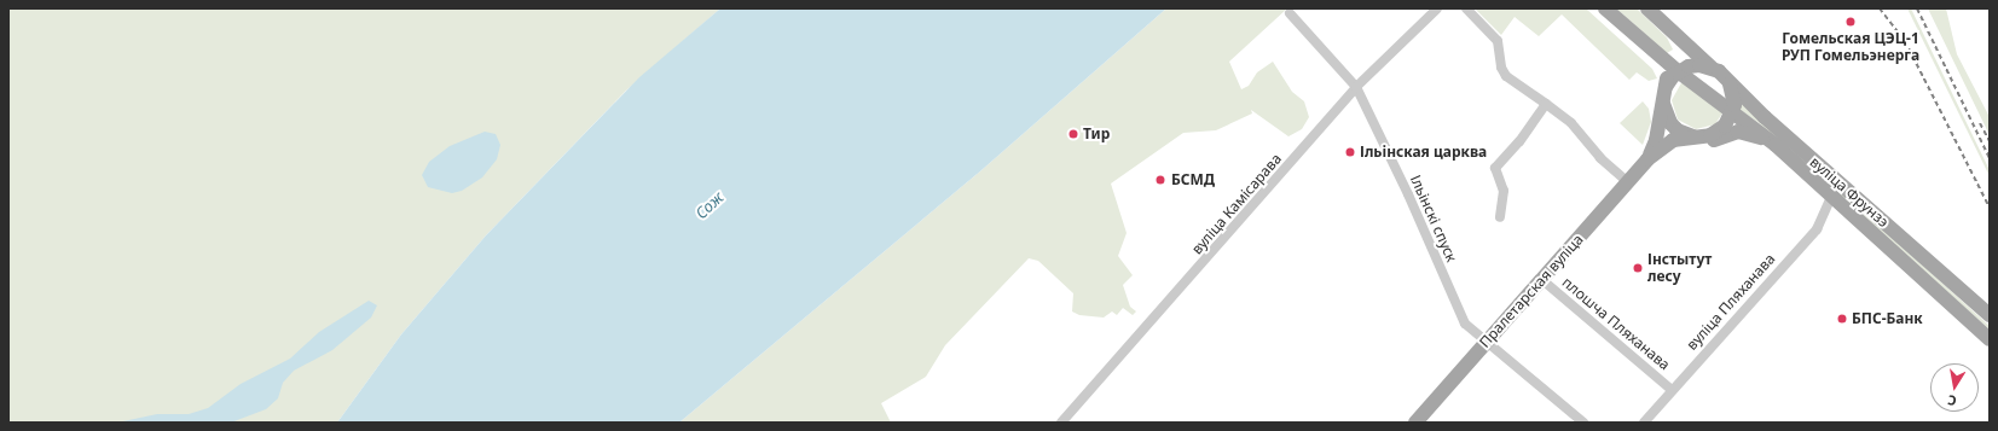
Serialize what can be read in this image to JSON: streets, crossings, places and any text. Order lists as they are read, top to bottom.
{
  "streets": {
    "main road": ["вуліца Фрунзэ", "Пралетарская вуліца"],
    "street": [
      "вуліца Камісарава",
      "Ільінскі спуск",
      "вуліца Пляханава",
      "плошча Пляханава"
    ]
  },
  "crossings": [
    ["вуліца Фрунзэ", "Пралетарская вуліца"],
    ["вуліца Фрунзэ", "вуліца Пляханава"],
    ["вуліца Камісарава", "Ільінскі спуск"],
    ["Ільінскі спуск", "Пралетарская вуліца"],
    ["Пралетарская вуліца", "плошча Пляханава"],
    ["вуліца Пляханава", "плошча Пляханава"]
  ],
  "water": ["Сож"],
  "places": [
    "Гомельская ЦЭЦ-1 РУП Гомельэнерга",
    "Тир",
    "Ільінская царква",
    "БСМД",
    "Інстытут лесу",
    "БПС-Банк"
  ],
  "north": "bottom"
}
